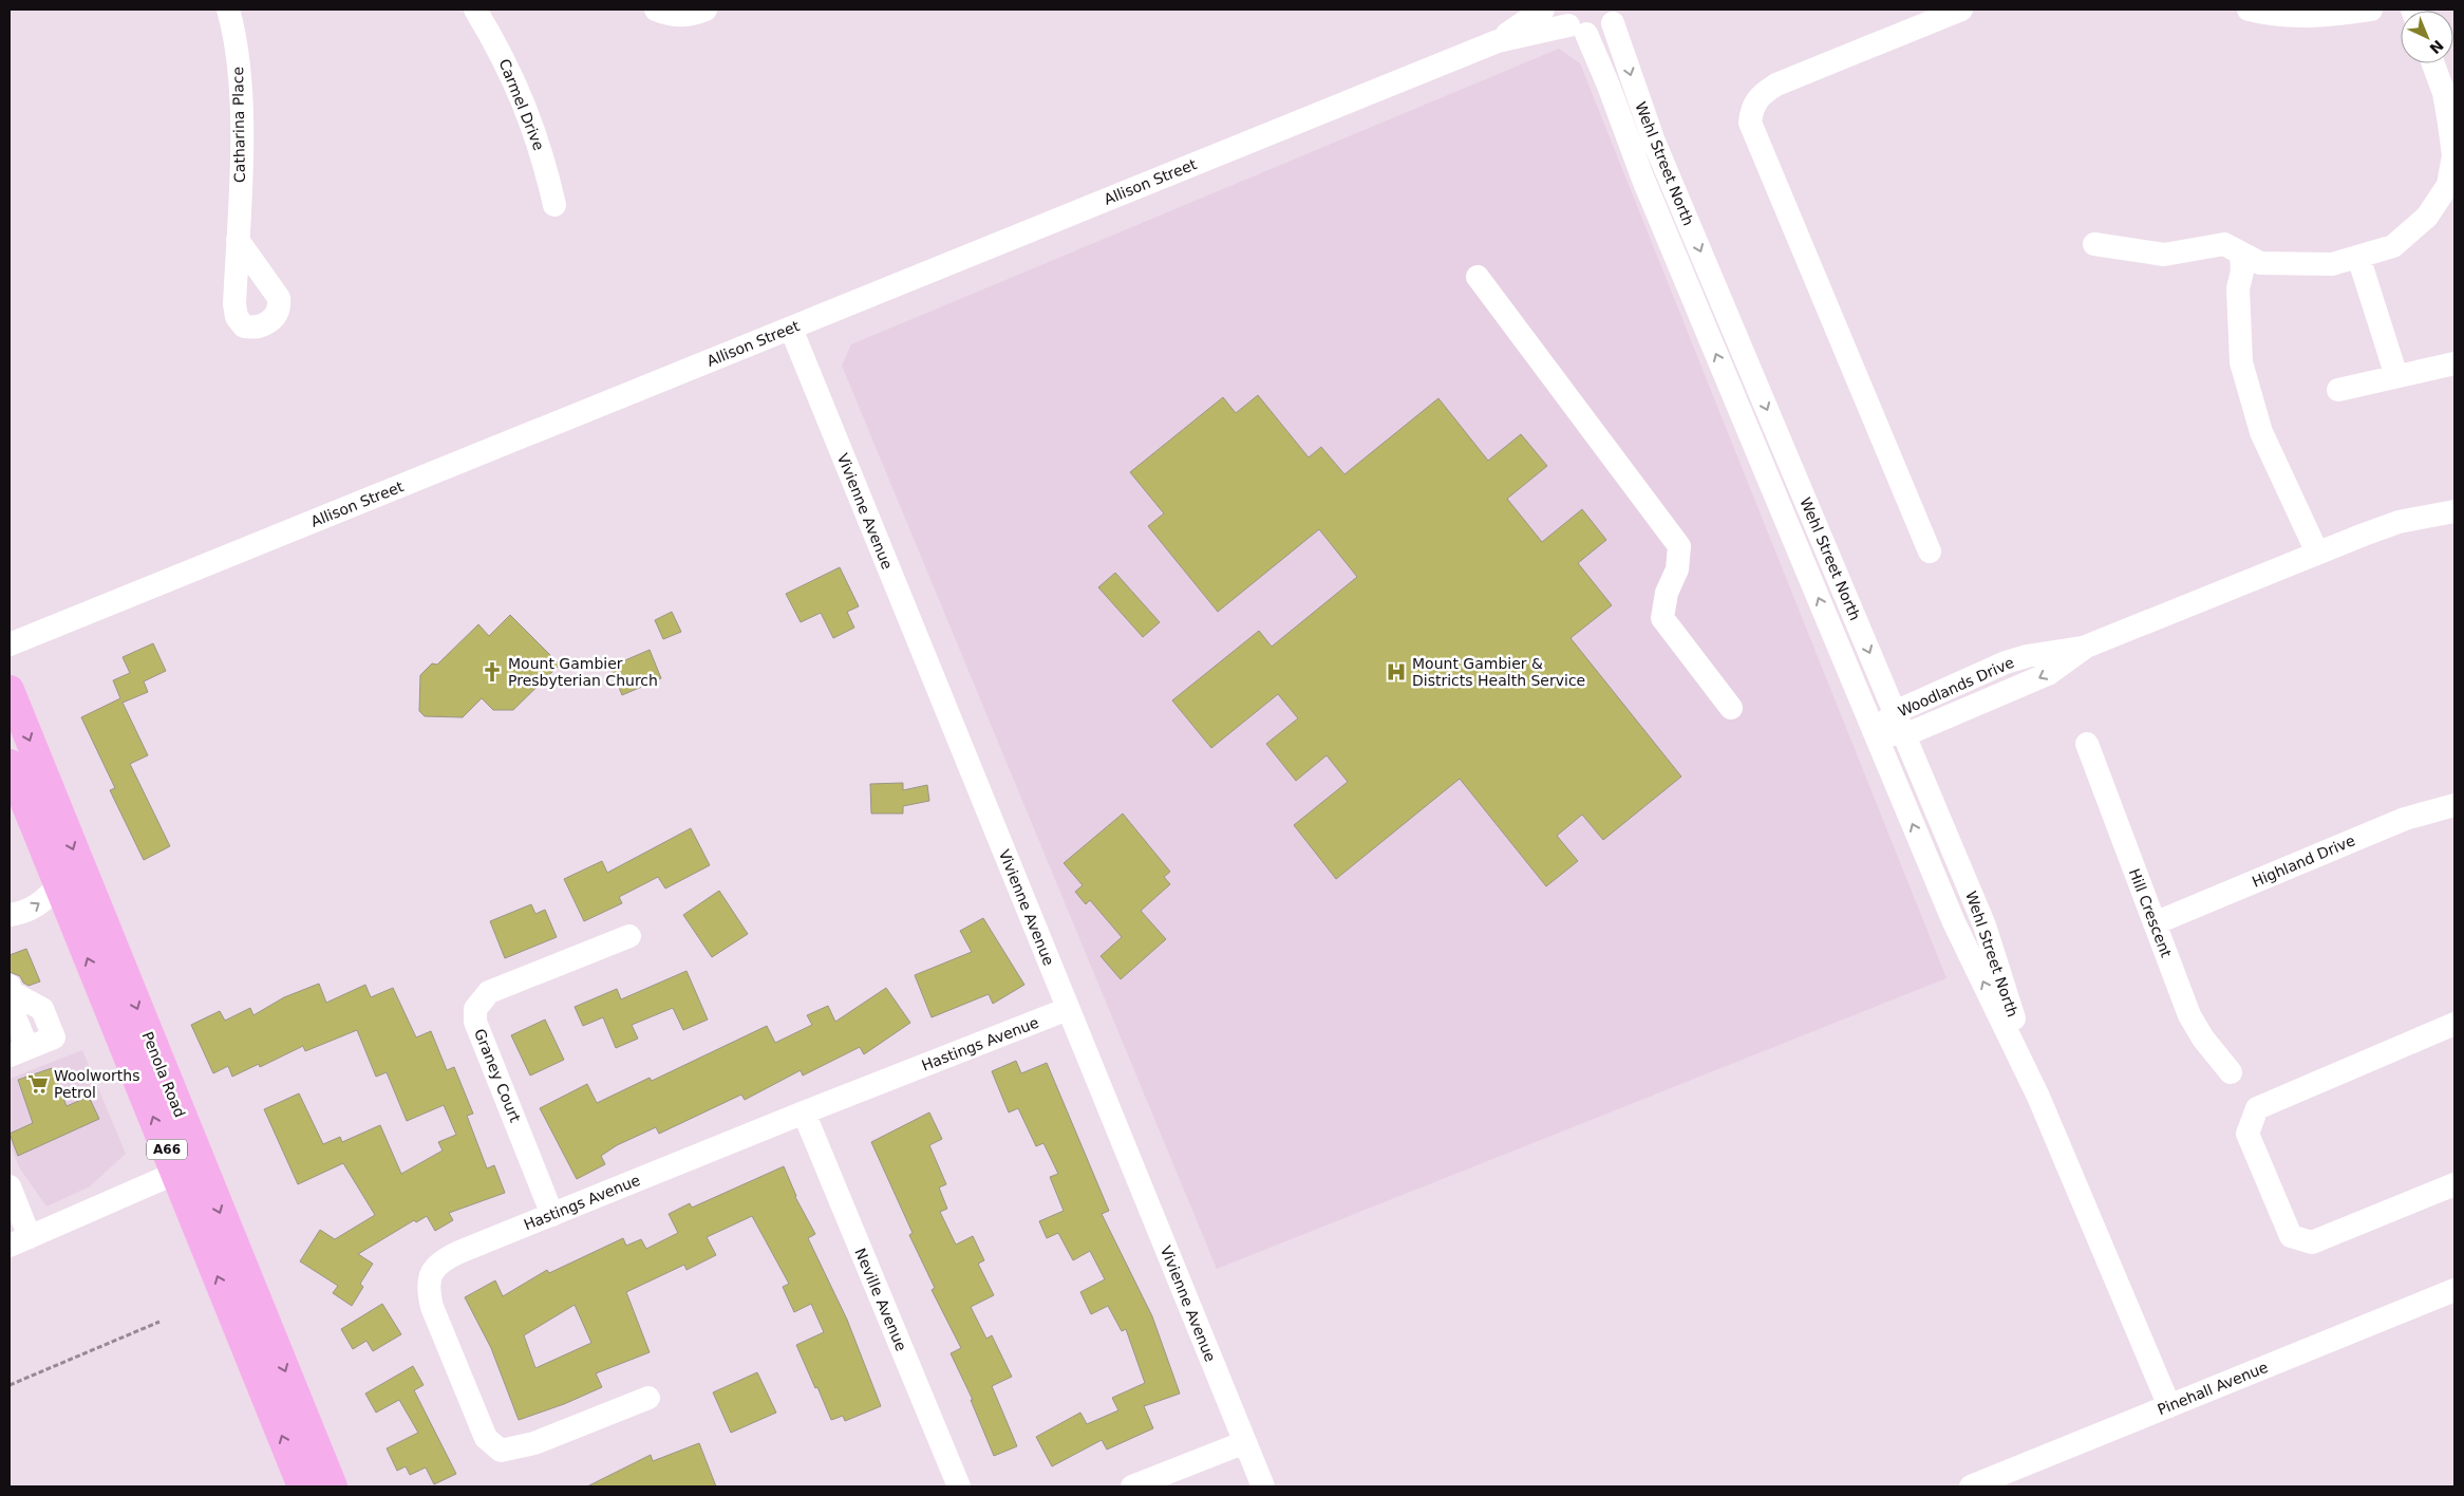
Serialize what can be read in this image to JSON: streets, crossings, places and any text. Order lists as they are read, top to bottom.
{
  "streets": {
    "highway": ["Penola Road", "A66"],
    "street": [
      "Carmel Drive",
      "Catharina Place",
      "Wehl Street North",
      "Allison Street",
      "Vivienne Avenue",
      "Woodlands Drive",
      "Highland Drive",
      "Hill Crescent",
      "Hastings Avenue",
      "Graney Court",
      "Neville Avenue",
      "Pinehall Avenue"
    ]
  },
  "crossings": [
    ["Wehl Street North", "Allison Street"],
    ["Wehl Street North", "Woodlands Drive"],
    ["Wehl Street North", "Pinehall Avenue"],
    ["Allison Street", "Vivienne Avenue"],
    ["Vivienne Avenue", "Hastings Avenue"],
    ["Highland Drive", "Hill Crescent"],
    ["Hastings Avenue", "Graney Court"],
    ["Hastings Avenue", "Neville Avenue"]
  ],
  "places": {
    "church": ["Mount Gambier Presbyterian Church"],
    "hospital": ["Mount Gambier & Districts Health Service"],
    "supermarket": ["Woolworths Petrol"]
  },
  "north": "bottom right"
}
